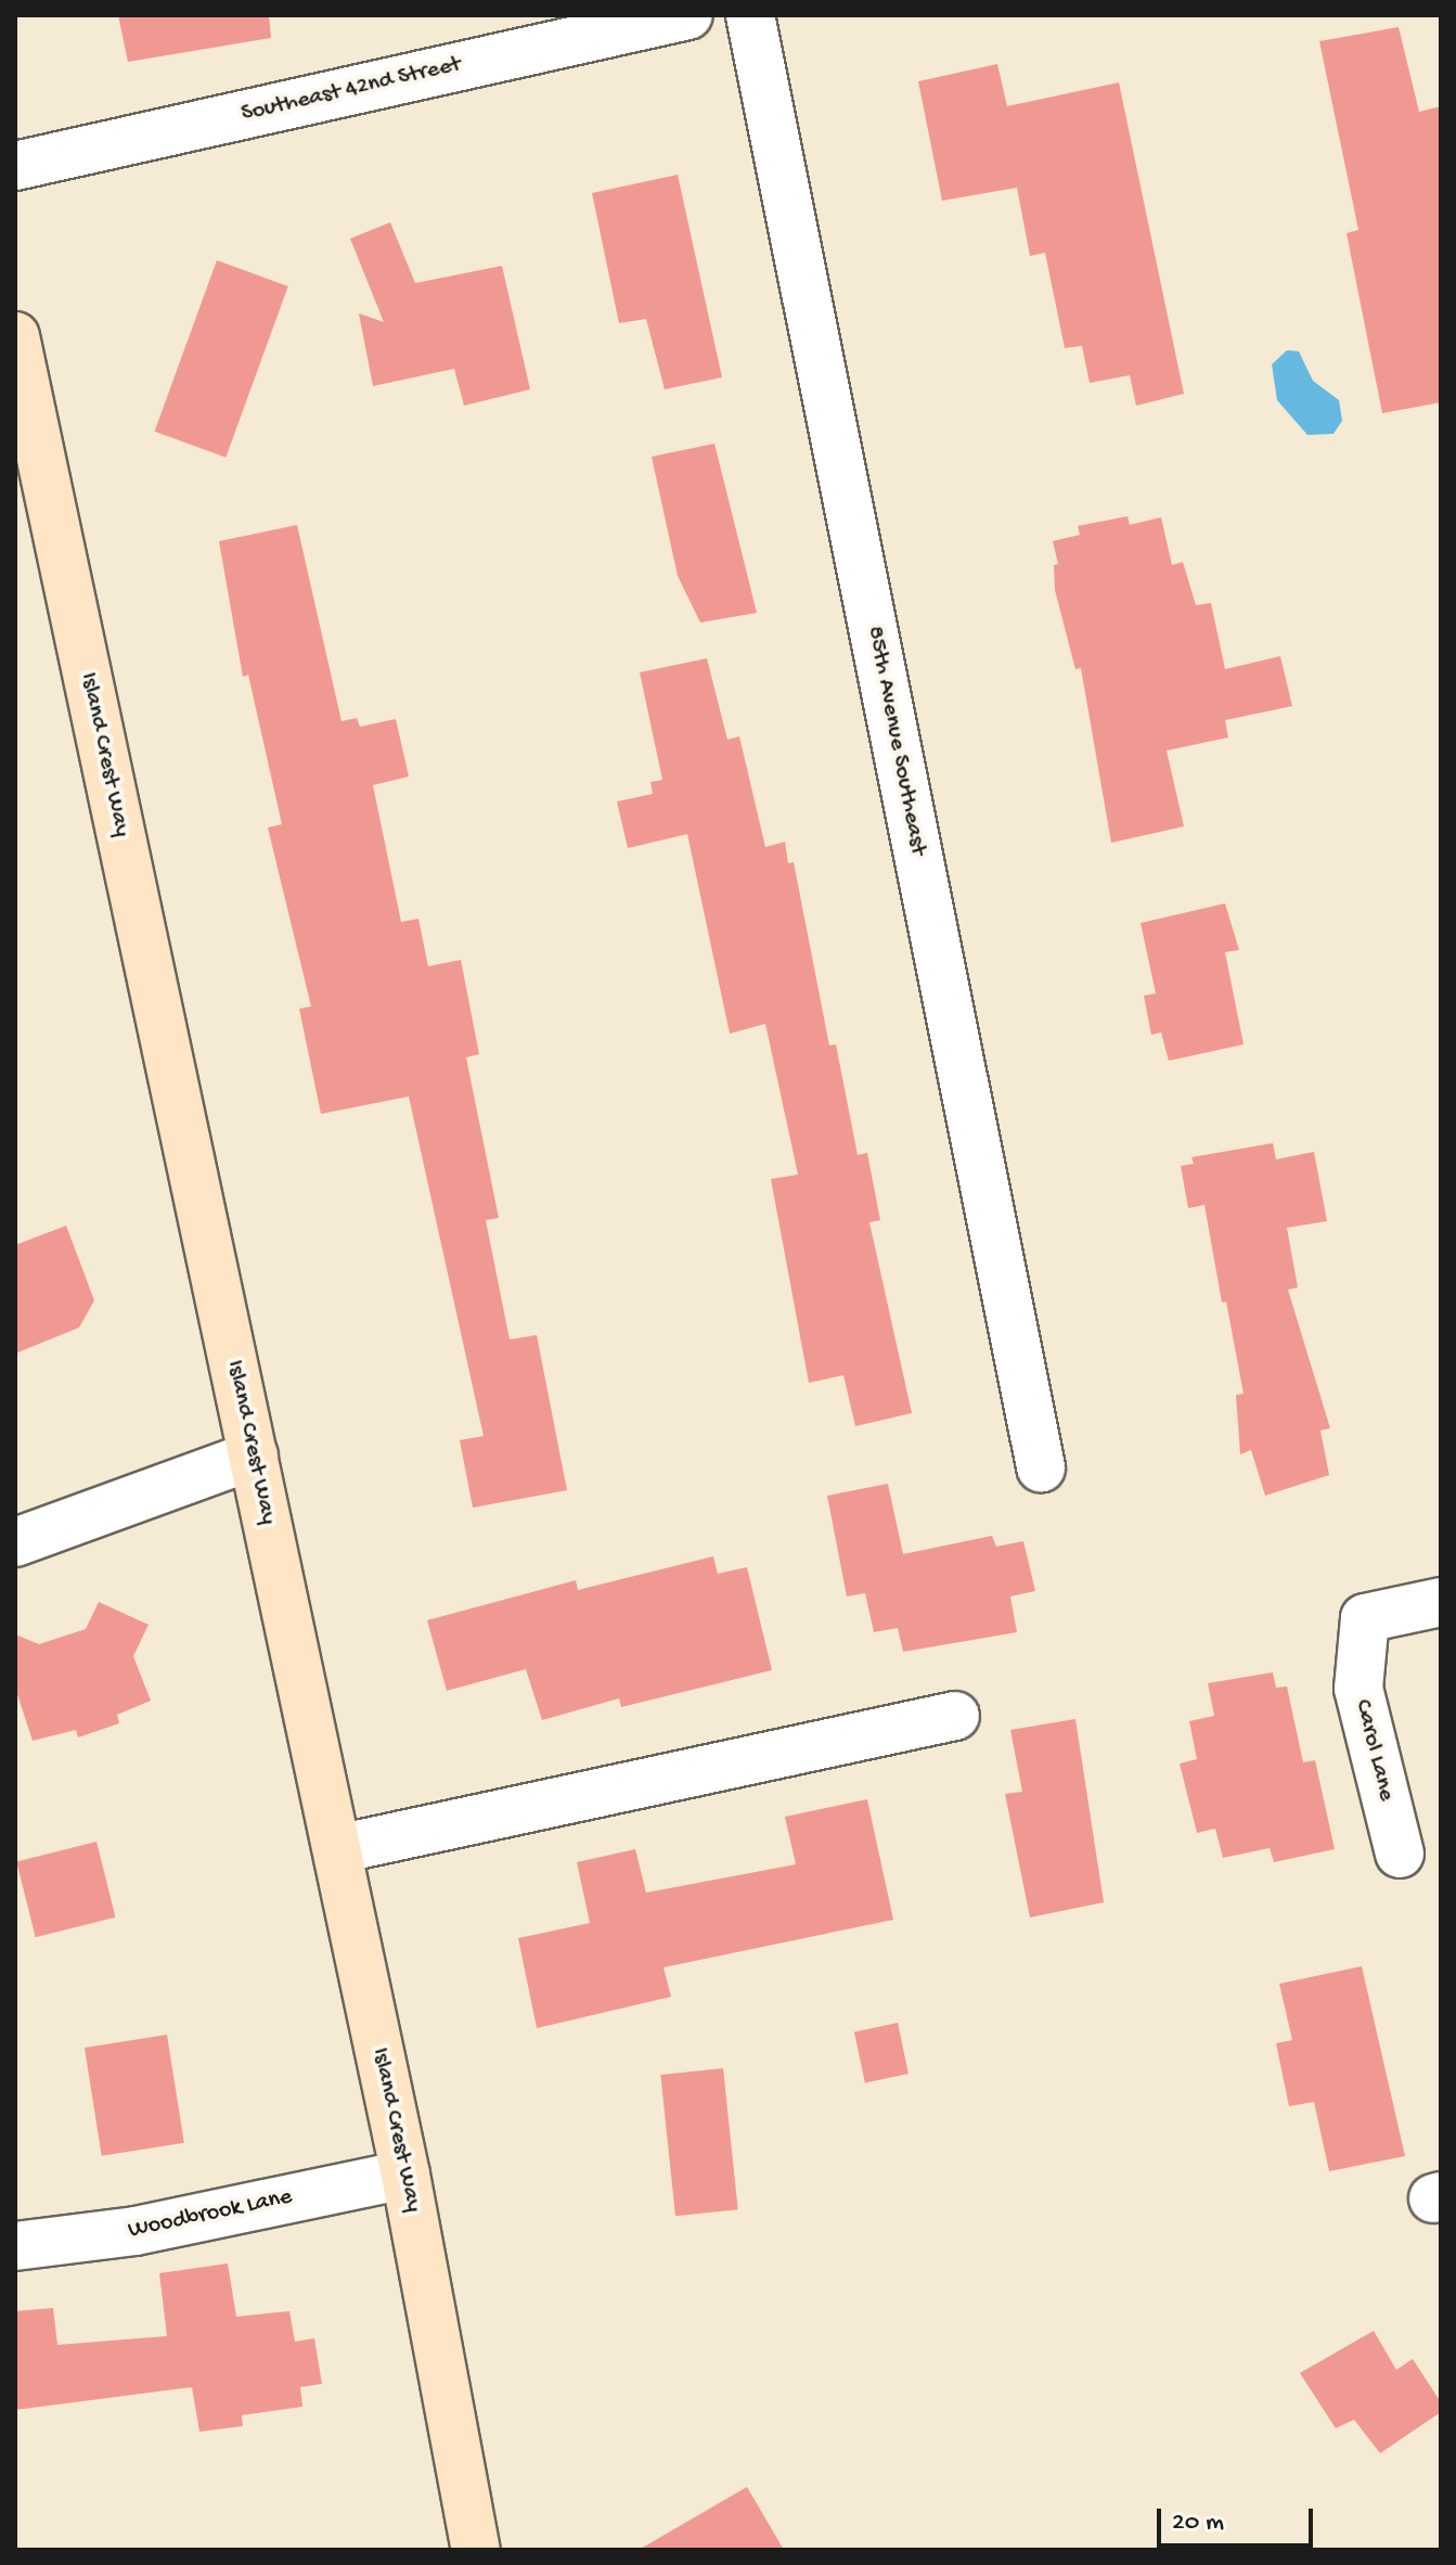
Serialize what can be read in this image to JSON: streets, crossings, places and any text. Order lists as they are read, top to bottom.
{
  "streets": {
    "main road": ["Island Crest Way"],
    "street": [
      "Southeast 42nd Street",
      "85th Avenue Southeast",
      "Carol Lane",
      "Woodbrook Lane"
    ]
  },
  "crossings": [
    ["Island Crest Way", "Woodbrook Lane"]
  ],
  "scale_bar": "20 m"
}
